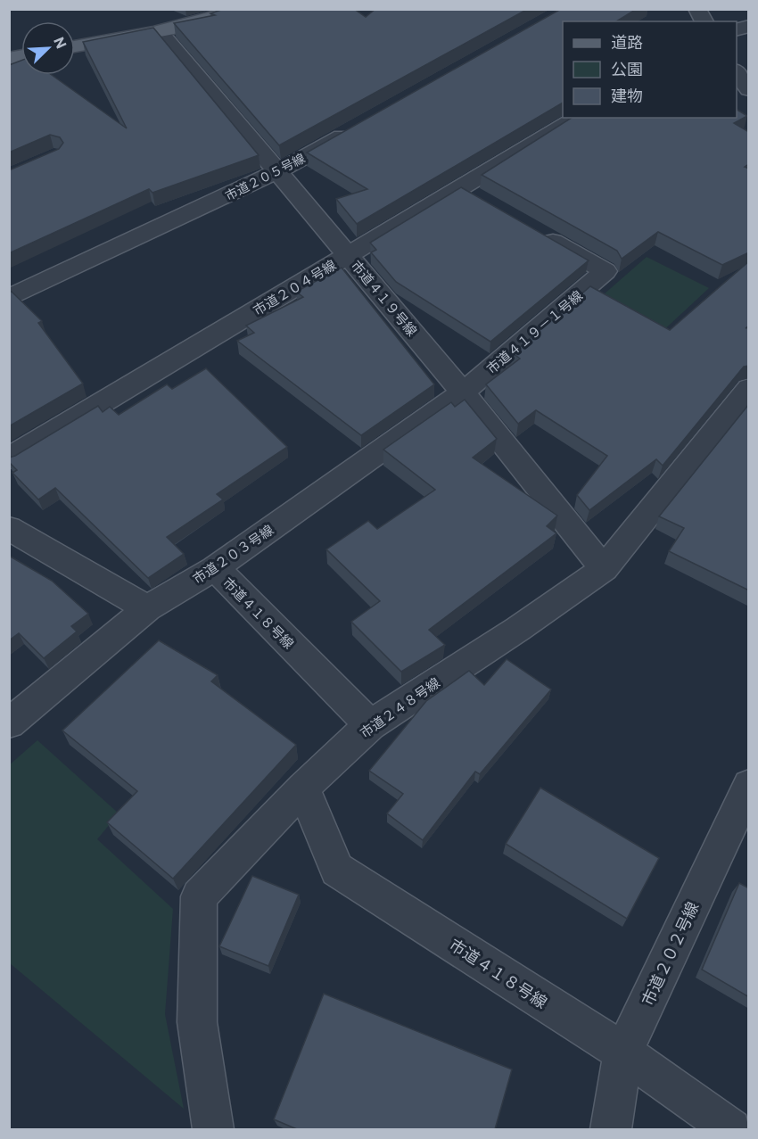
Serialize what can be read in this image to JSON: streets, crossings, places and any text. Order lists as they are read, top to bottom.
{
  "streets": {
    "street": [
      "市道２０５号線",
      "市道２０４号線",
      "市道４１９号線",
      "市道４１９－１号線",
      "市道２０３号線",
      "市道４１８号線",
      "市道２４８号線",
      "市道２０２号線"
    ]
  },
  "crossings": [
    ["市道２０５号線", "市道４１９号線"],
    ["市道２０４号線", "市道４１９号線"],
    ["市道４１９号線", "市道４１９－１号線"],
    ["市道４１９号線", "市道２０３号線"],
    ["市道４１９号線", "市道２４８号線"],
    ["市道４１９－１号線", "市道２０３号線"],
    ["市道２０３号線", "市道４１８号線"],
    ["市道４１８号線", "市道２４８号線"],
    ["市道４１８号線", "市道２０２号線"]
  ],
  "legend": ["道路", "公園", "建物"],
  "north": "top right"
}
